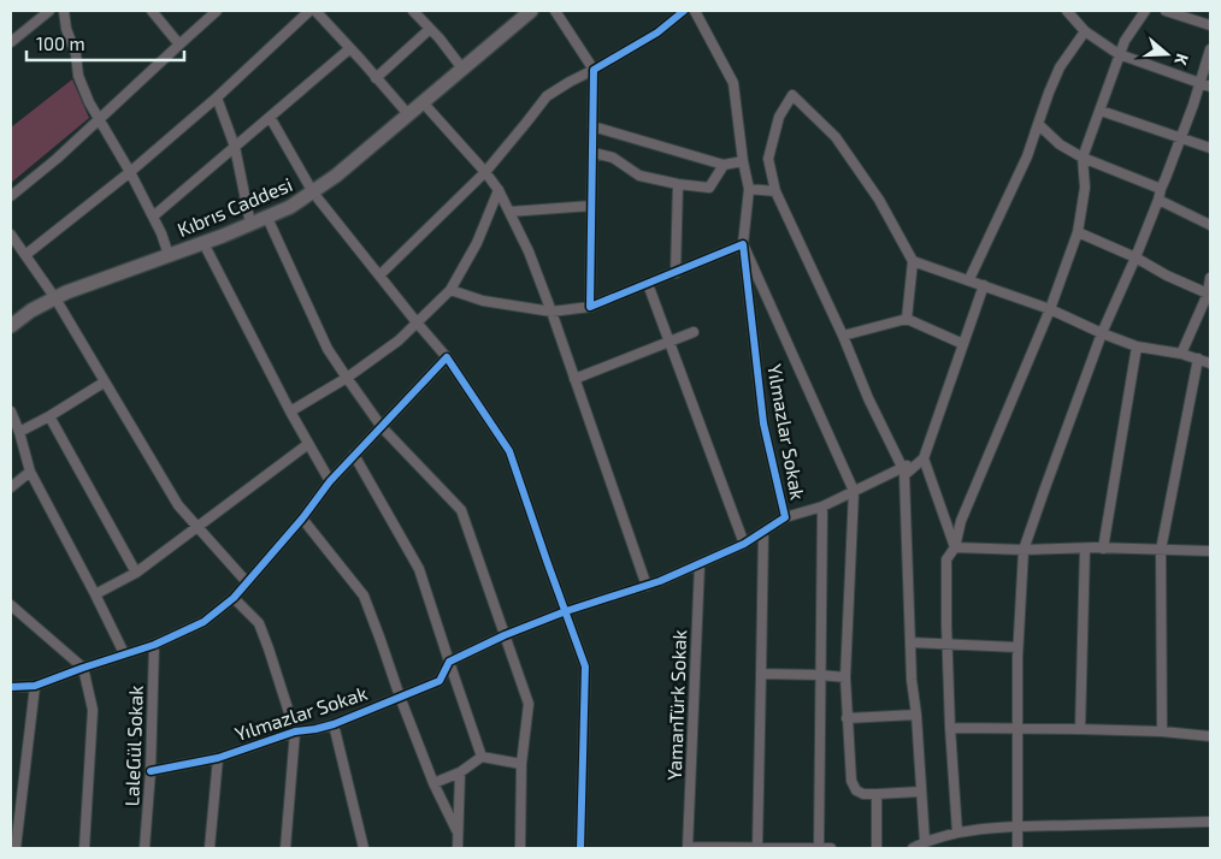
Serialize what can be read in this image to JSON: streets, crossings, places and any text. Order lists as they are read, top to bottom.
{
  "streets": {
    "main road": ["Kıbrıs Caddesi"],
    "street": ["Yılmazlar Sokak", "YamanTürk Sokak", "LaleGül Sokak"]
  },
  "crossings": [
    ["Yılmazlar Sokak", "YamanTürk Sokak"],
    ["Yılmazlar Sokak", "LaleGül Sokak"]
  ],
  "scale_bar": "100 m",
  "north": "right"
}
